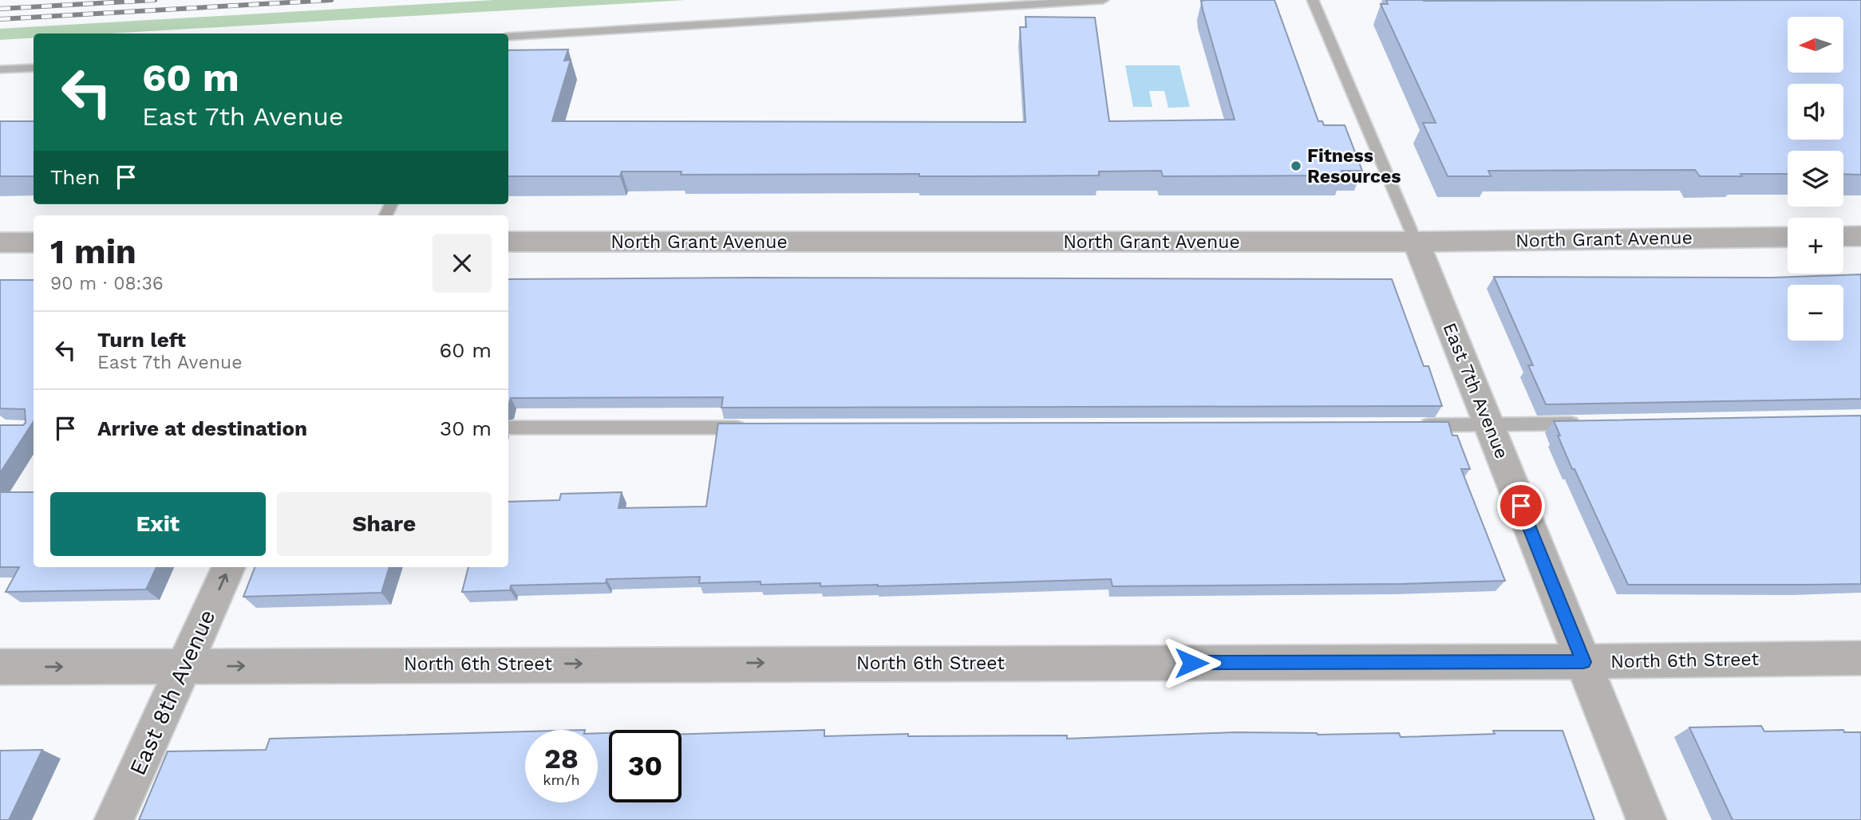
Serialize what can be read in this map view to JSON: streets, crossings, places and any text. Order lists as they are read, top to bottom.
{
  "streets": {
    "street": [
      "North Grant Avenue",
      "East 7th Avenue",
      "North 6th Street",
      "East 8th Avenue"
    ]
  },
  "crossings": [
    ["North Grant Avenue", "East 7th Avenue"],
    ["East 7th Avenue", "North 6th Street"],
    ["North 6th Street", "East 8th Avenue"]
  ],
  "one_way": ["North 6th Street", "East 8th Avenue"],
  "places": ["Fitness Resources"],
  "north": "left",
  "page": {
    "map_buttons": ["+", "−"],
    "turn": ["60 m", "East 7th Avenue"],
    "then": "Then",
    "heading": ["1 min", "90 m · 08:36"],
    "list": [
      {
        "name": "Turn left",
        "note": "East 7th Avenue",
        "value": "60 m"
      },
      {
        "name": "Arrive at destination",
        "value": "30 m"
      }
    ],
    "buttons": ["Exit", "Share"],
    "speed": "28 km/h",
    "limit": "30"
  }
}
